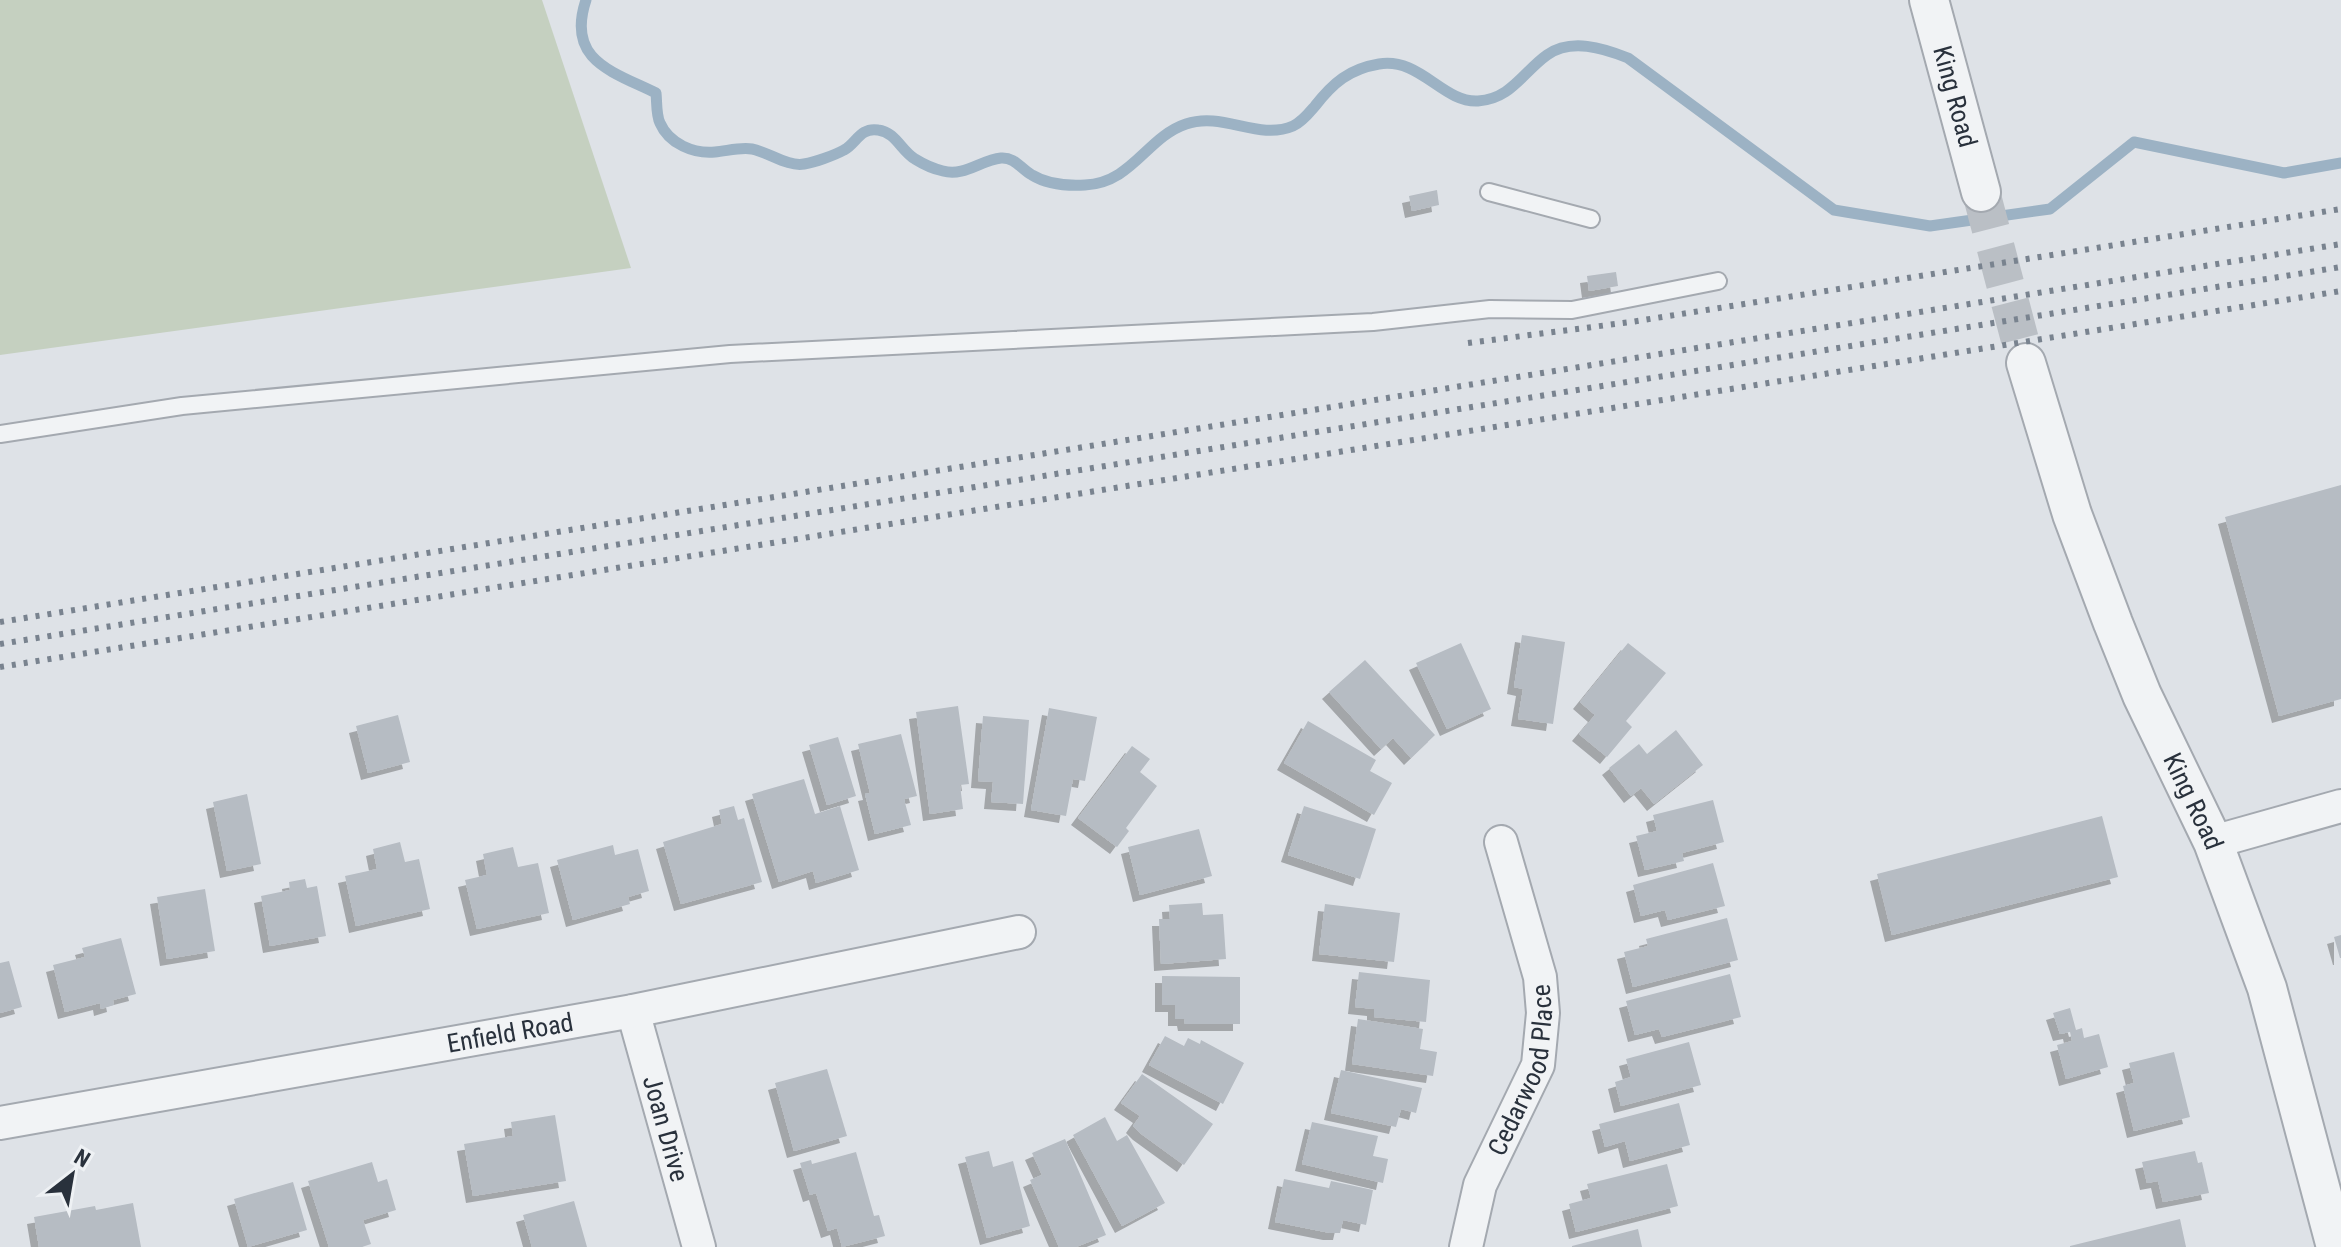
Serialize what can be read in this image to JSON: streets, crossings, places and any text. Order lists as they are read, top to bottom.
{
  "streets": {
    "street": [
      "King Road",
      "Enfield Road",
      "Cedarwood Place",
      "Joan Drive"
    ]
  },
  "crossings": [
    ["Enfield Road", "Joan Drive"]
  ],
  "north": "top right"
}
